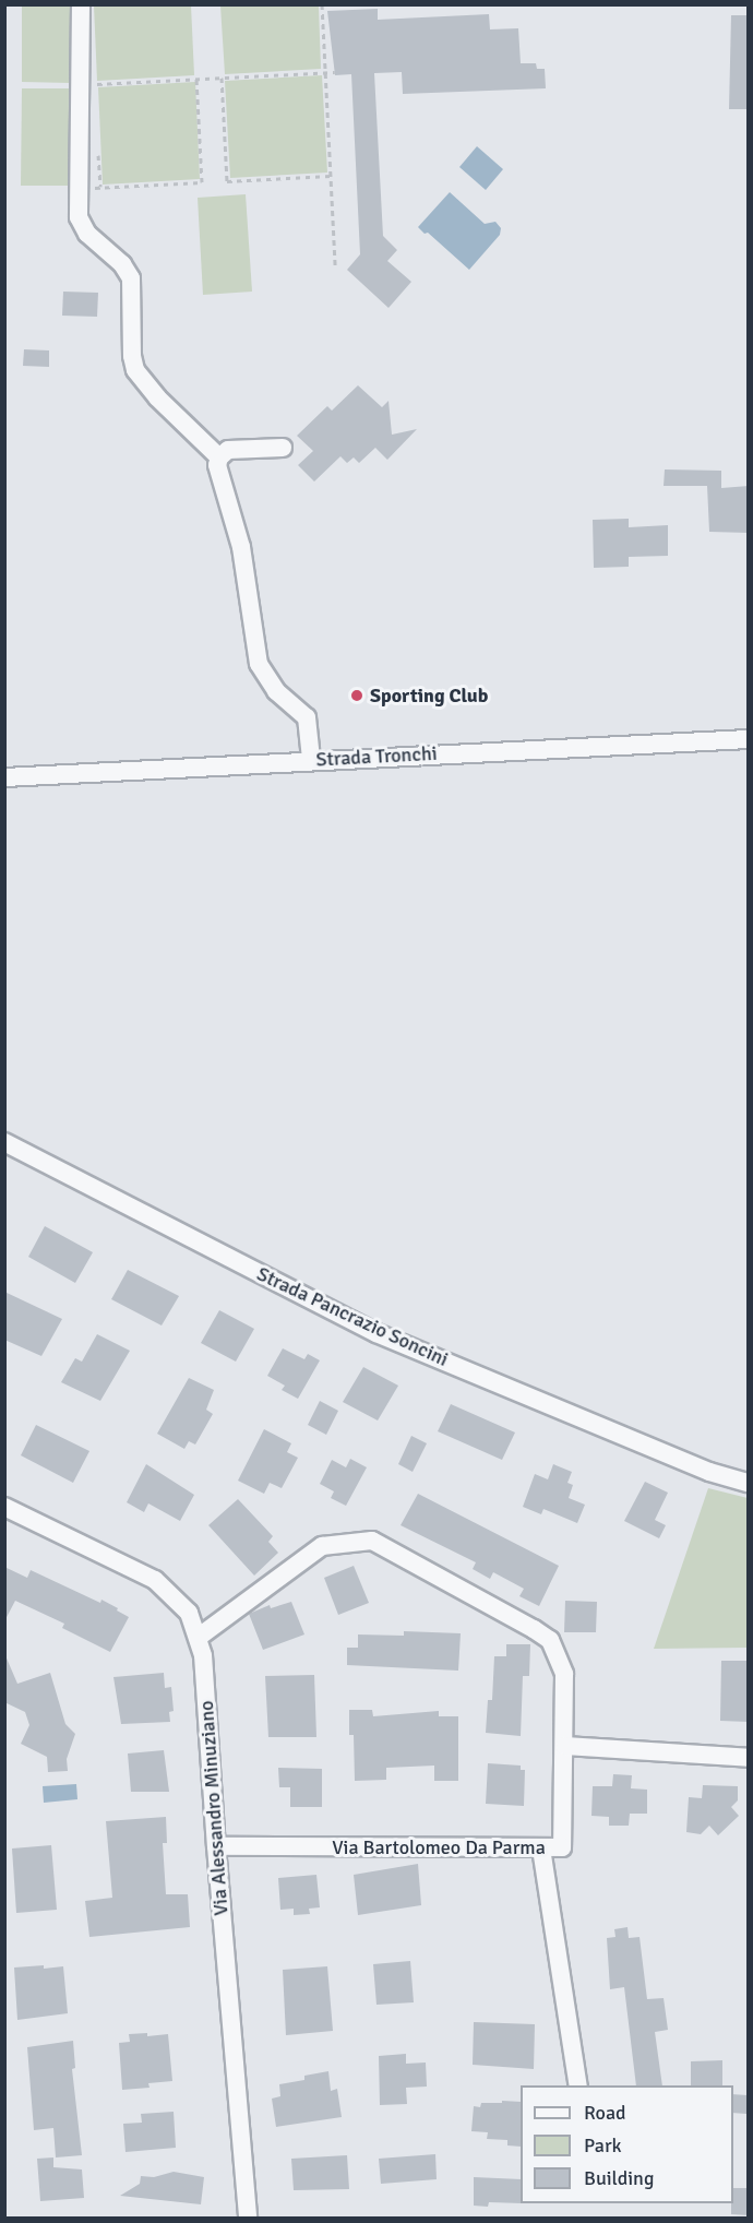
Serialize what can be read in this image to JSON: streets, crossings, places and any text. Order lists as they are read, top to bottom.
{
  "streets": {
    "street": [
      "Strada Tronchi",
      "Strada Pancrazio Soncini",
      "Via Alessandro Minuziano",
      "Via Bartolomeo Da Parma"
    ]
  },
  "crossings": [
    ["Via Alessandro Minuziano", "Via Bartolomeo Da Parma"]
  ],
  "places": ["Sporting Club"],
  "legend": ["Road", "Park", "Building"]
}
